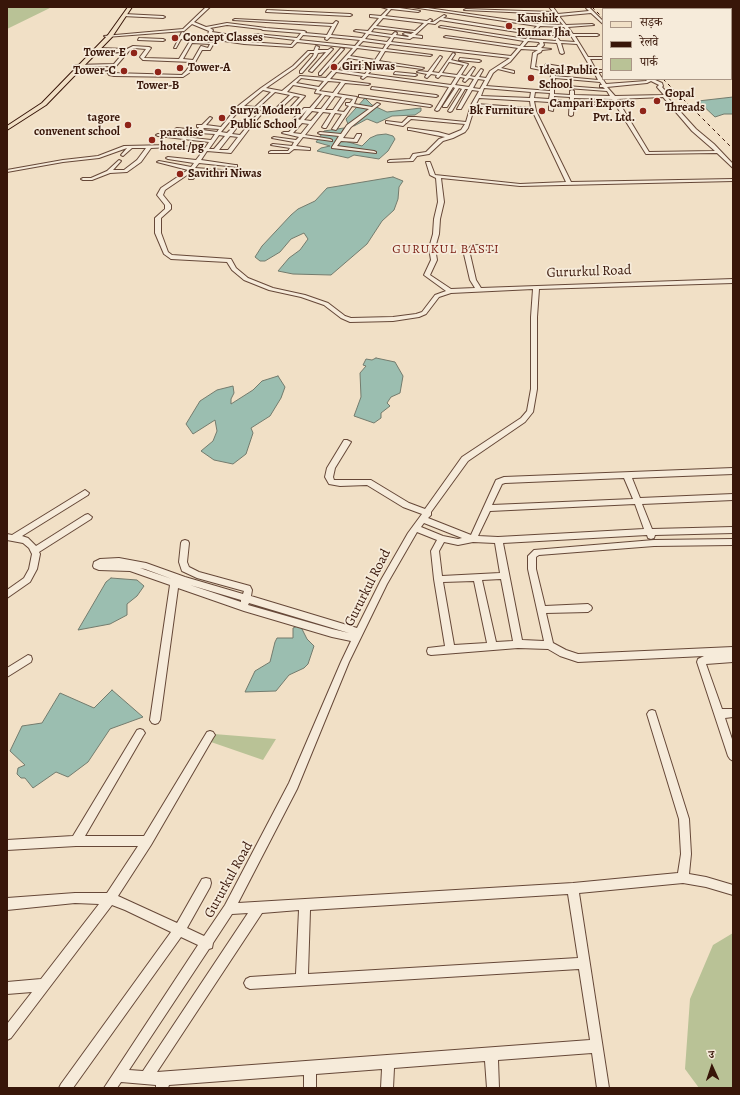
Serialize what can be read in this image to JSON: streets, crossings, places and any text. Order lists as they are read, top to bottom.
{
  "streets": {
    "street": ["Gururkul Road"]
  },
  "districts": ["GURUKUL BASTI"],
  "places": [
    "Kaushik Kumar Jha",
    "Concept Classes",
    "Tower-E",
    "Giri Niwas",
    "Tower-A",
    "Tower-C",
    "Tower-B",
    "Ideal Public School",
    "Gopal Threads",
    "Bk Furniture",
    "Campari Exports Pvt. Ltd.",
    "Surya Modern Public School",
    "tagore convenent school",
    "paradise hotel /pg",
    "Savithri Niwas"
  ],
  "legend": ["सड़क", "रेलवे", "पार्क"],
  "north": "top"
}
